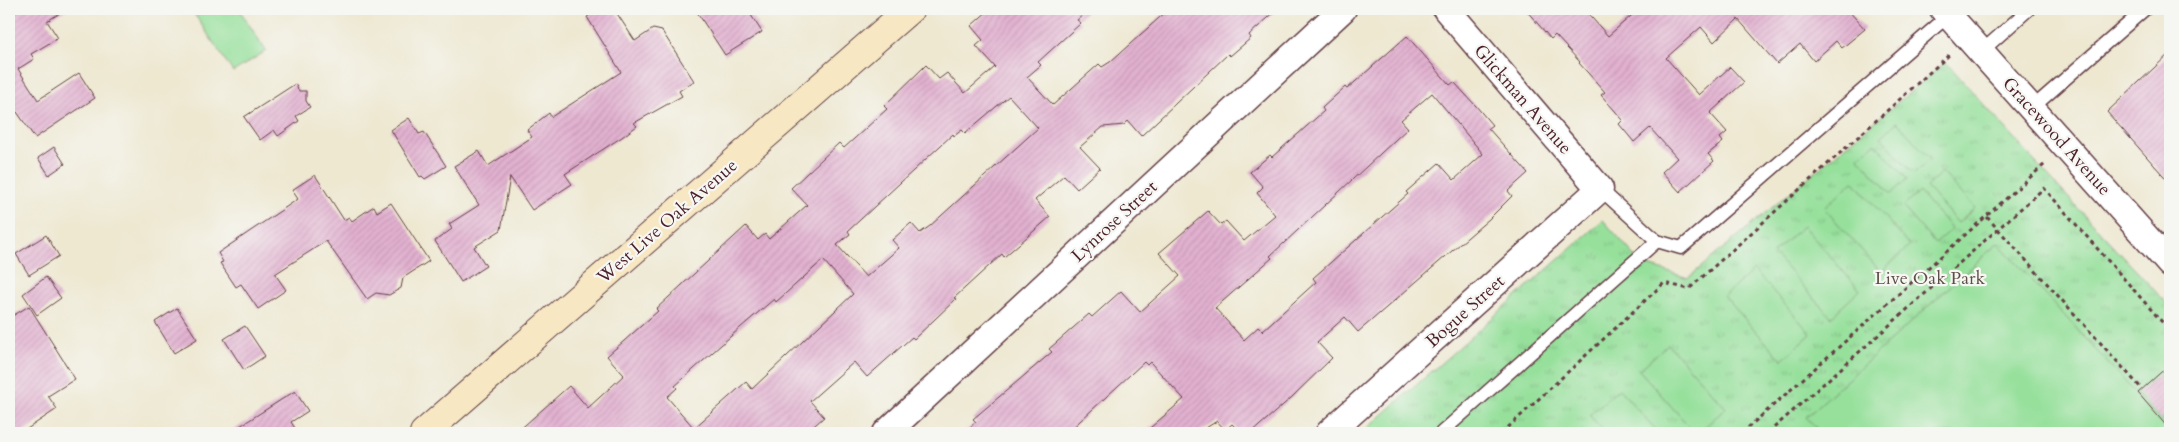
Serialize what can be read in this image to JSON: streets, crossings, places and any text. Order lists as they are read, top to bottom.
{
  "streets": {
    "street": [
      "Glickman Avenue",
      "Gracewood Avenue",
      "West Live Oak Avenue",
      "Lynrose Street",
      "Bogue Street"
    ]
  },
  "crossings": [
    ["Glickman Avenue", "Bogue Street"]
  ],
  "parks": ["Live Oak Park"]
}
